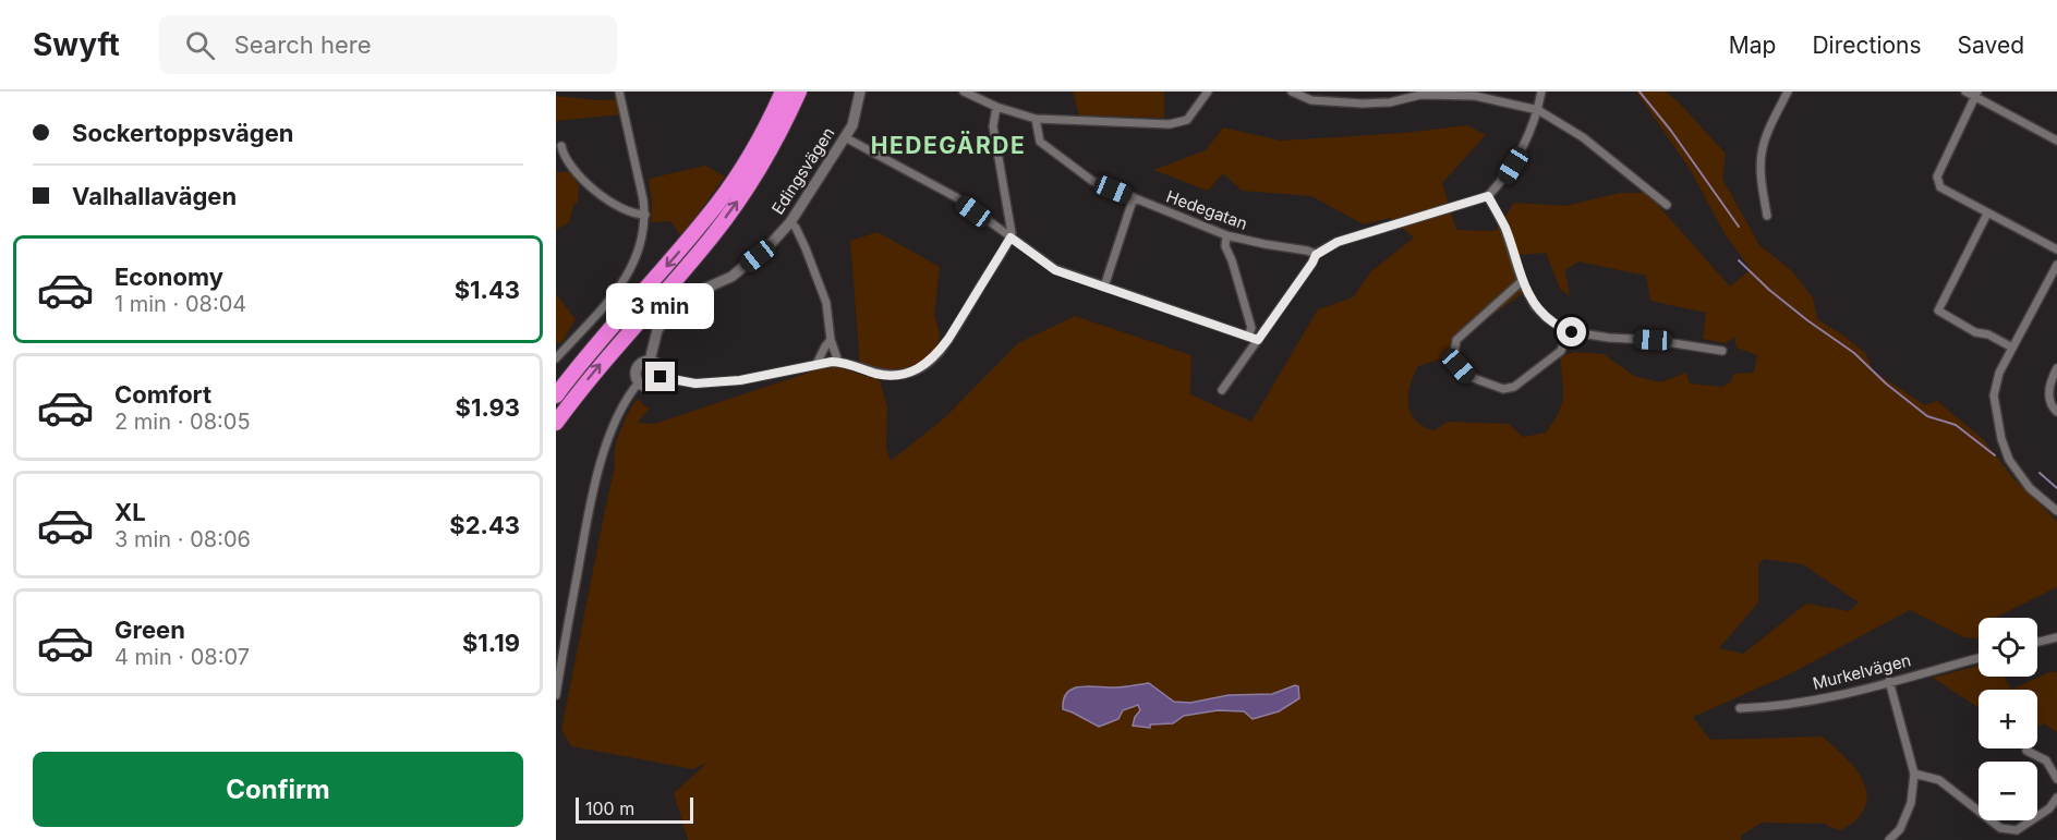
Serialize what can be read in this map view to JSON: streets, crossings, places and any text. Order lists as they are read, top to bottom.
{
  "streets": {
    "street": ["Edingsvägen", "Hedegatan", "Murkelvägen"]
  },
  "districts": ["HEDEGÄRDE"],
  "scale_bar": "100 m",
  "page": {
    "header": "Swyft",
    "search": "Search here",
    "nav": ["Map", "Directions", "Saved"],
    "banner": ["Sockertoppsvägen", "Valhallavägen"],
    "list": [
      {
        "name": "Economy",
        "note": "1 min · 08:04",
        "value": "$1.43"
      },
      {
        "name": "Comfort",
        "note": "2 min · 08:05",
        "value": "$1.93"
      },
      {
        "name": "XL",
        "note": "3 min · 08:06",
        "value": "$2.43"
      },
      {
        "name": "Green",
        "note": "4 min · 08:07",
        "value": "$1.19"
      }
    ],
    "bubble": "3 min",
    "map_buttons": ["+", "−"],
    "buttons": "Confirm",
    "scale": "100 m"
  }
}
